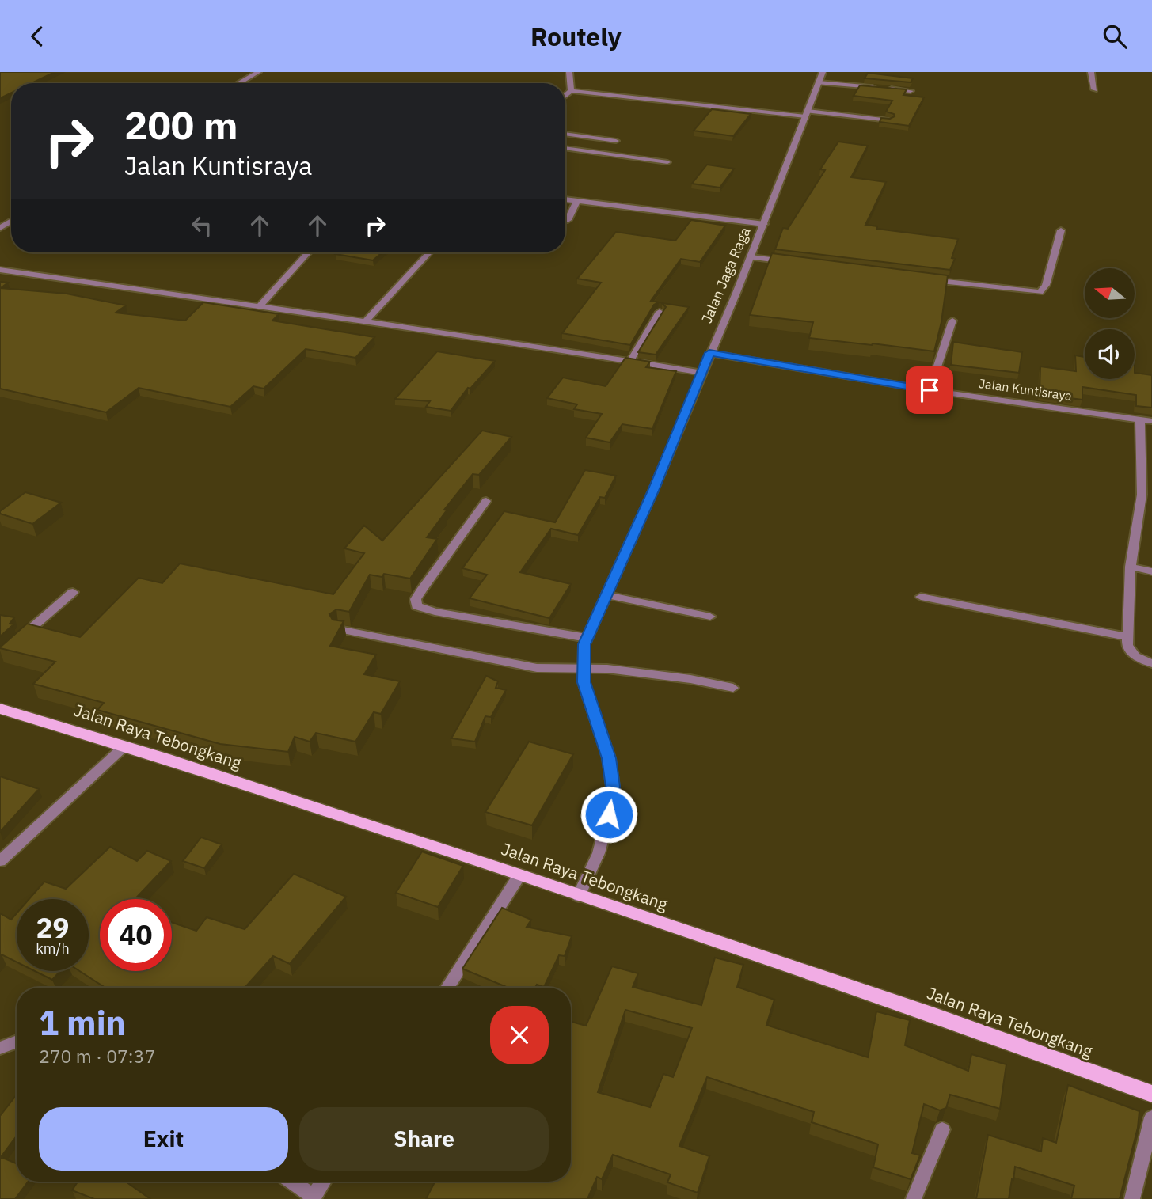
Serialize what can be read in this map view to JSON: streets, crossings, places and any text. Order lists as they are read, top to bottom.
{
  "streets": {
    "main road": ["Jalan Raya Tebongkang"],
    "street": ["Jalan Jaga Raga", "Jalan Kuntisraya"]
  },
  "crossings": [
    ["Jalan Jaga Raga", "Jalan Kuntisraya"],
    ["Jalan Jaga Raga", "Jalan Raya Tebongkang"]
  ],
  "north": "left",
  "page": {
    "header": "Routely",
    "turn": ["200 m", "Jalan Kuntisraya"],
    "speed": "29 km/h",
    "limit": "40",
    "heading": ["1 min", "270 m · 07:37"],
    "buttons": ["Exit", "Share"]
  }
}
